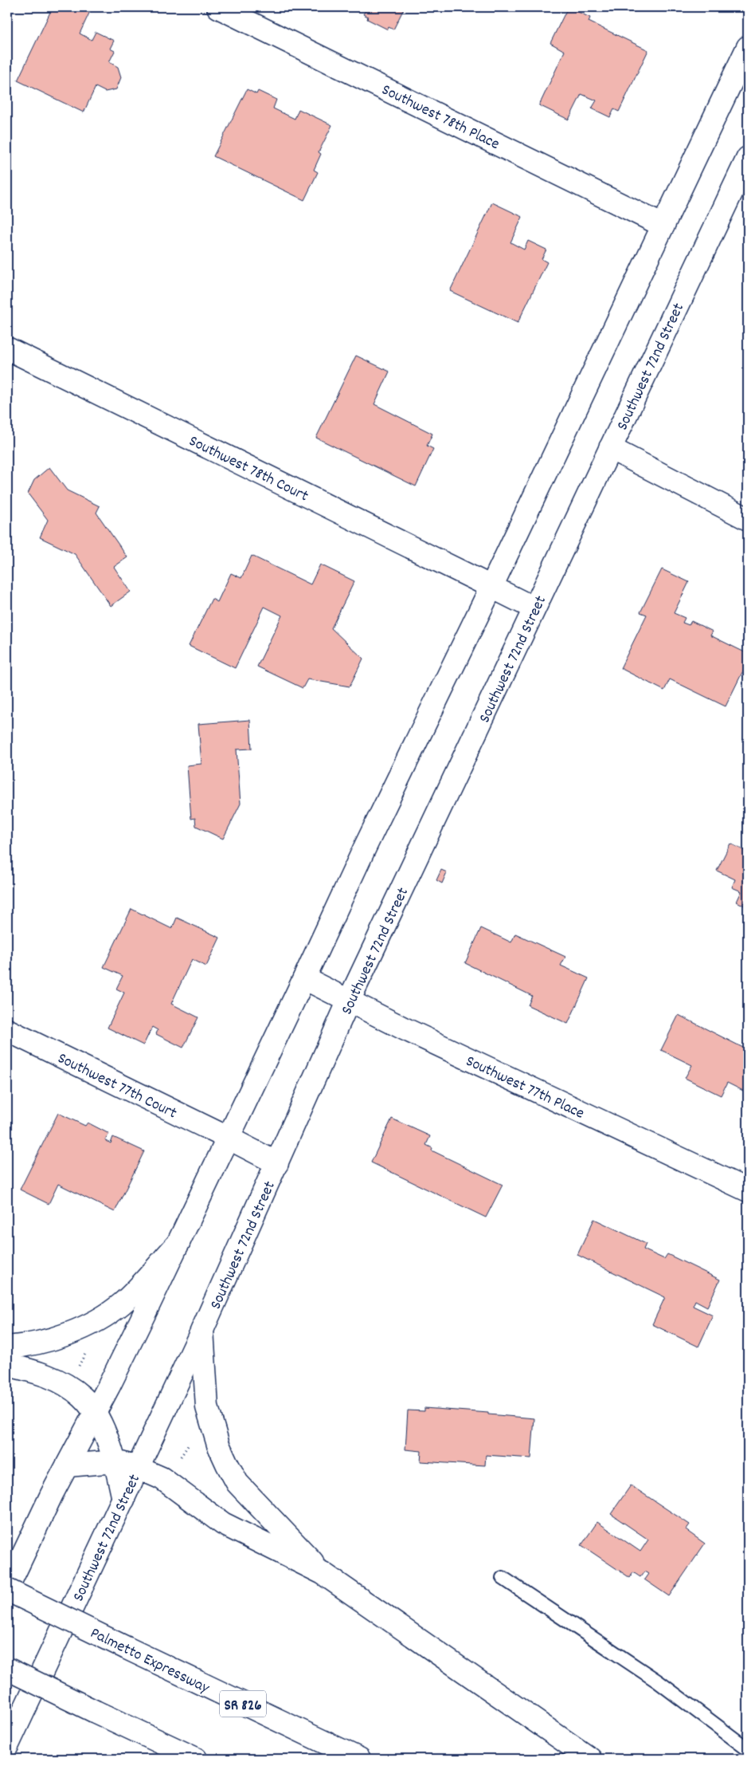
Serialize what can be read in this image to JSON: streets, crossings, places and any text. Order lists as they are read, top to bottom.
{
  "streets": {
    "main road": [
      "Southwest 78th Place",
      "Southwest 72nd Street",
      "Southwest 78th Court",
      "Southwest 77th Court",
      "Southwest 77th Place",
      "Palmetto Expressway",
      "SR 826"
    ]
  },
  "crossings": [
    ["Southwest 72nd Street", "Southwest 78th Court"],
    ["Southwest 72nd Street", "Southwest 77th Court"],
    ["Southwest 72nd Street", "Southwest 77th Place"]
  ]
}
